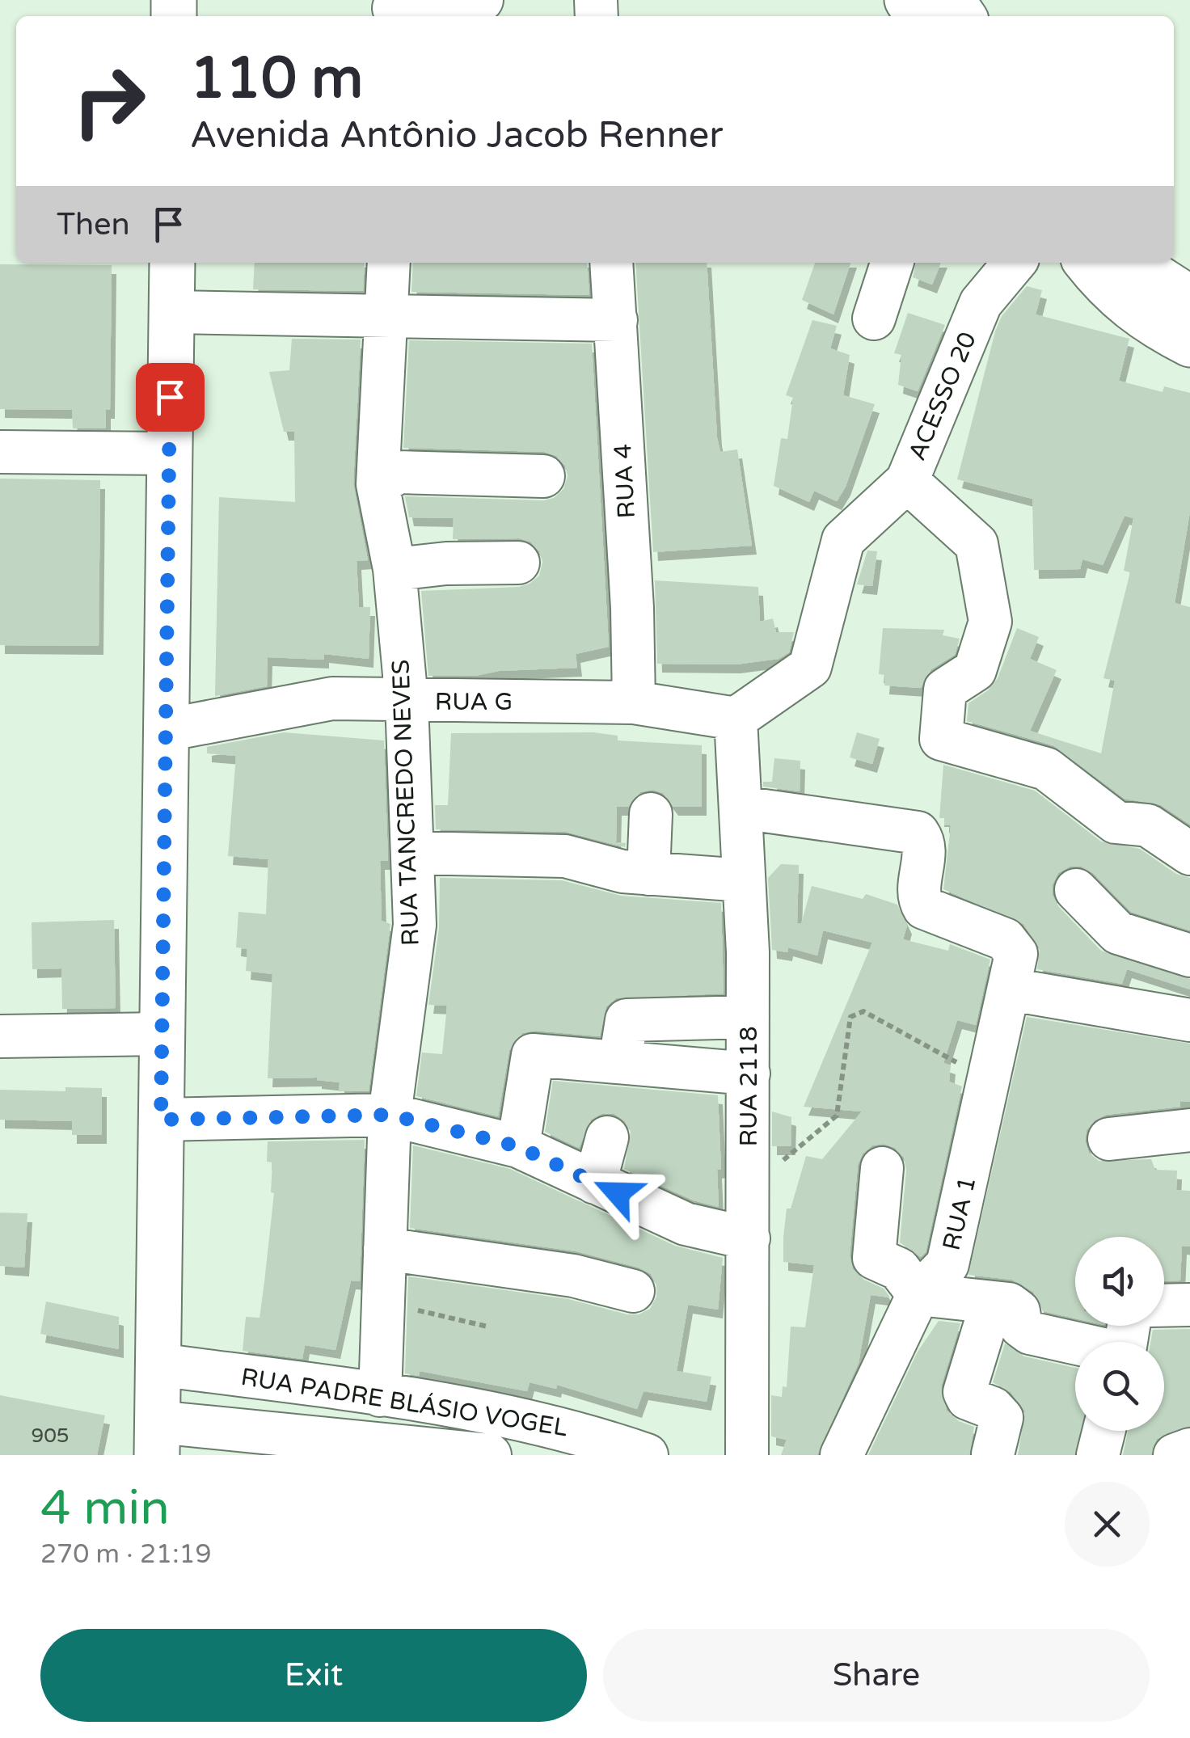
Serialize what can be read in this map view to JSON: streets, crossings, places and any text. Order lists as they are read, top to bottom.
{
  "streets": {
    "street": [
      "ACESSO 20",
      "RUA 4",
      "RUA G",
      "RUA TANCREDO NEVES",
      "RUA 2118",
      "RUA 1",
      "RUA PADRE BLÁSIO VOGEL"
    ]
  },
  "crossings": [
    ["RUA 4", "RUA G"],
    ["RUA G", "RUA TANCREDO NEVES"],
    ["RUA G", "RUA 2118"],
    ["RUA TANCREDO NEVES", "RUA PADRE BLÁSIO VOGEL"],
    ["RUA 2118", "RUA 1"]
  ],
  "house_numbers": ["905"],
  "page": {
    "turn": ["110 m", "Avenida Antônio Jacob Renner"],
    "then": "Then",
    "heading": ["4 min", "270 m · 21:19"],
    "buttons": ["Exit", "Share"]
  }
}
